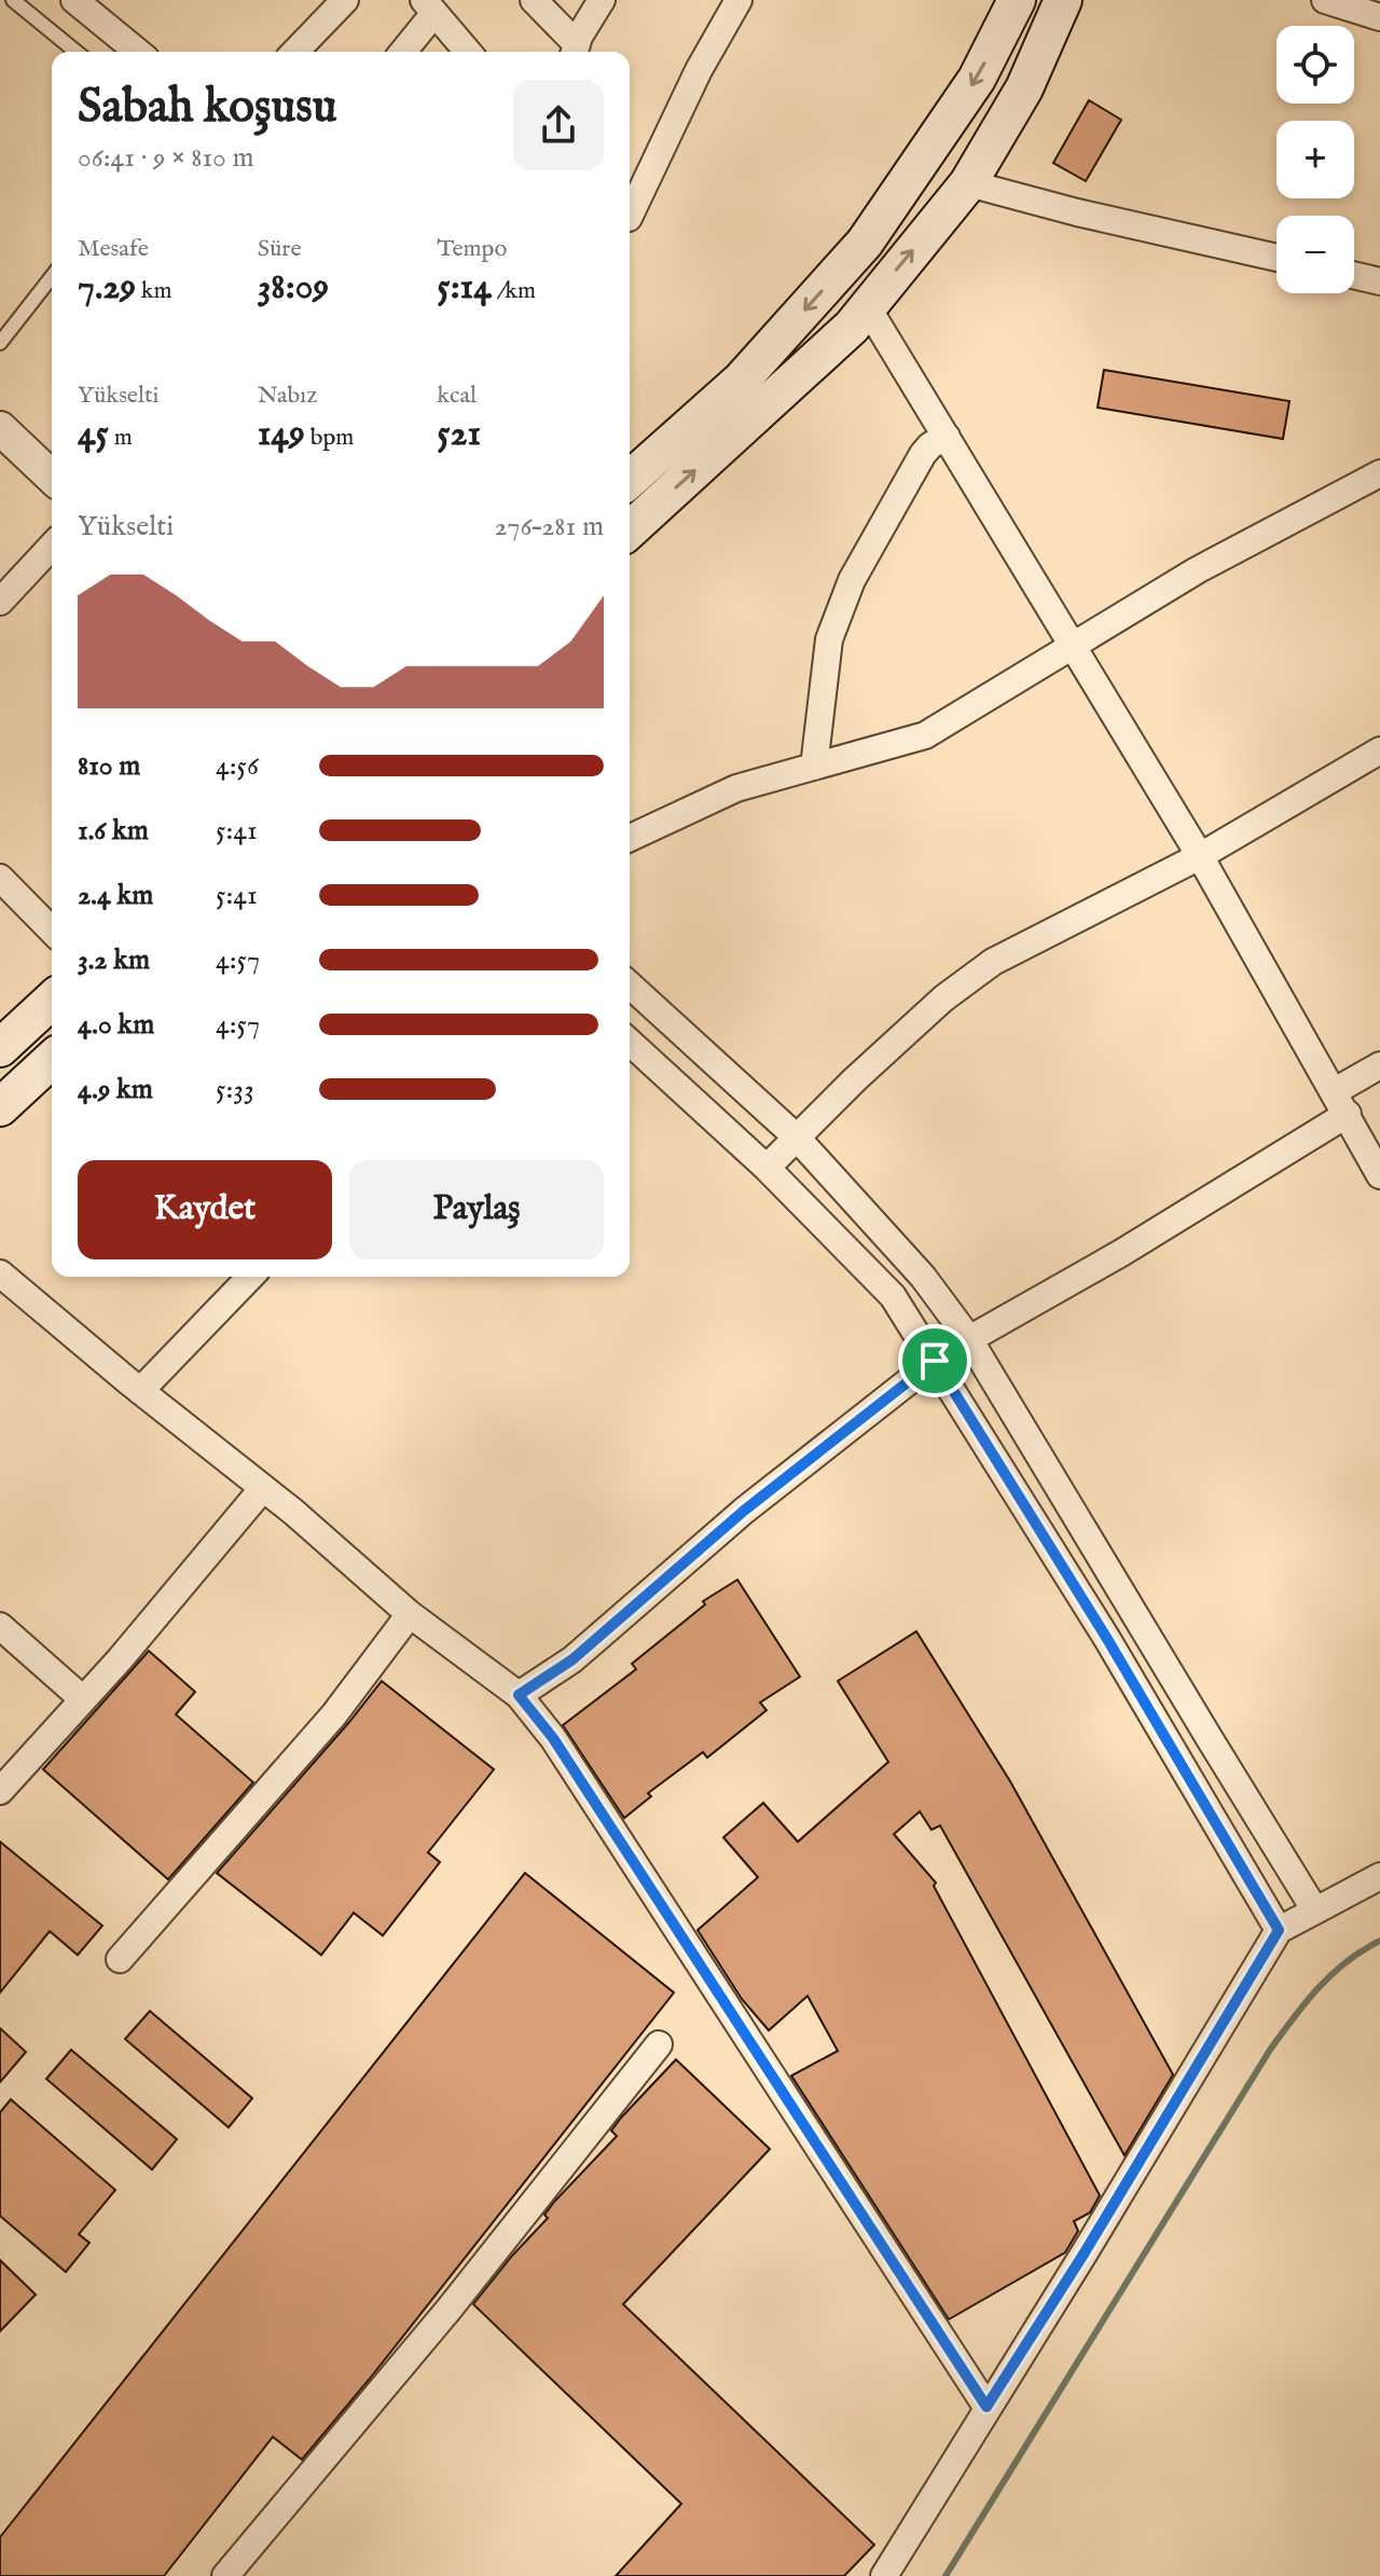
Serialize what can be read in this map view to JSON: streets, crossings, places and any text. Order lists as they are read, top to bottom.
{
  "page": {
    "map_buttons": ["+", "−"],
    "heading": ["Sabah koşusu", "06:41 · 9 × 810 m"],
    "stats": [
      ["Mesafe", "7.29 km"],
      ["Süre", "38:09"],
      ["Tempo", "5:14 /km"],
      ["Yükselti", "45 m"],
      ["Nabız", "149 bpm"],
      ["kcal", "521"]
    ],
    "chart": ["Yükselti", "276–281 m"],
    "list": [
      {
        "name": "810 m",
        "note": "4:56"
      },
      {
        "name": "1.6 km",
        "note": "5:41"
      },
      {
        "name": "2.4 km",
        "note": "5:41"
      },
      {
        "name": "3.2 km",
        "note": "4:57"
      },
      {
        "name": "4.0 km",
        "note": "4:57"
      },
      {
        "name": "4.9 km",
        "note": "5:33"
      }
    ],
    "buttons": ["Kaydet", "Paylaş"]
  }
}
